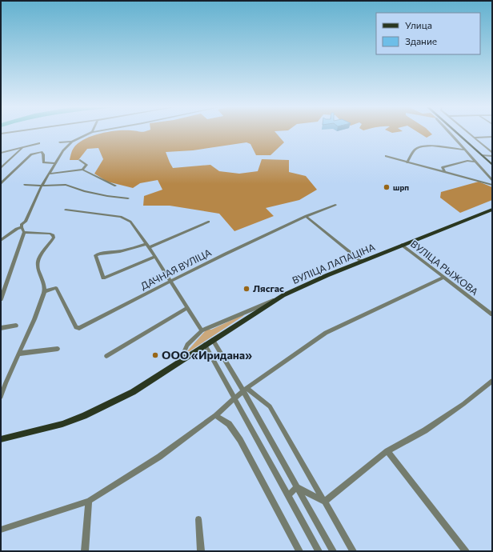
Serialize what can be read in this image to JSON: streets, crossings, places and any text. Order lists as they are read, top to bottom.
{
  "streets": {
    "main road": ["ВУЛІЦА ЛАПАЦІНА"],
    "street": ["ВУЛІЦА РЫЖОВА", "ДАЧНАЯ ВУЛІЦА"]
  },
  "crossings": [
    ["ВУЛІЦА ЛАПАЦІНА", "ВУЛІЦА РЫЖОВА"]
  ],
  "places": ["шрп", "Лясгас", "ООО «Иридана»"],
  "legend": ["Улица", "Здание"]
}
